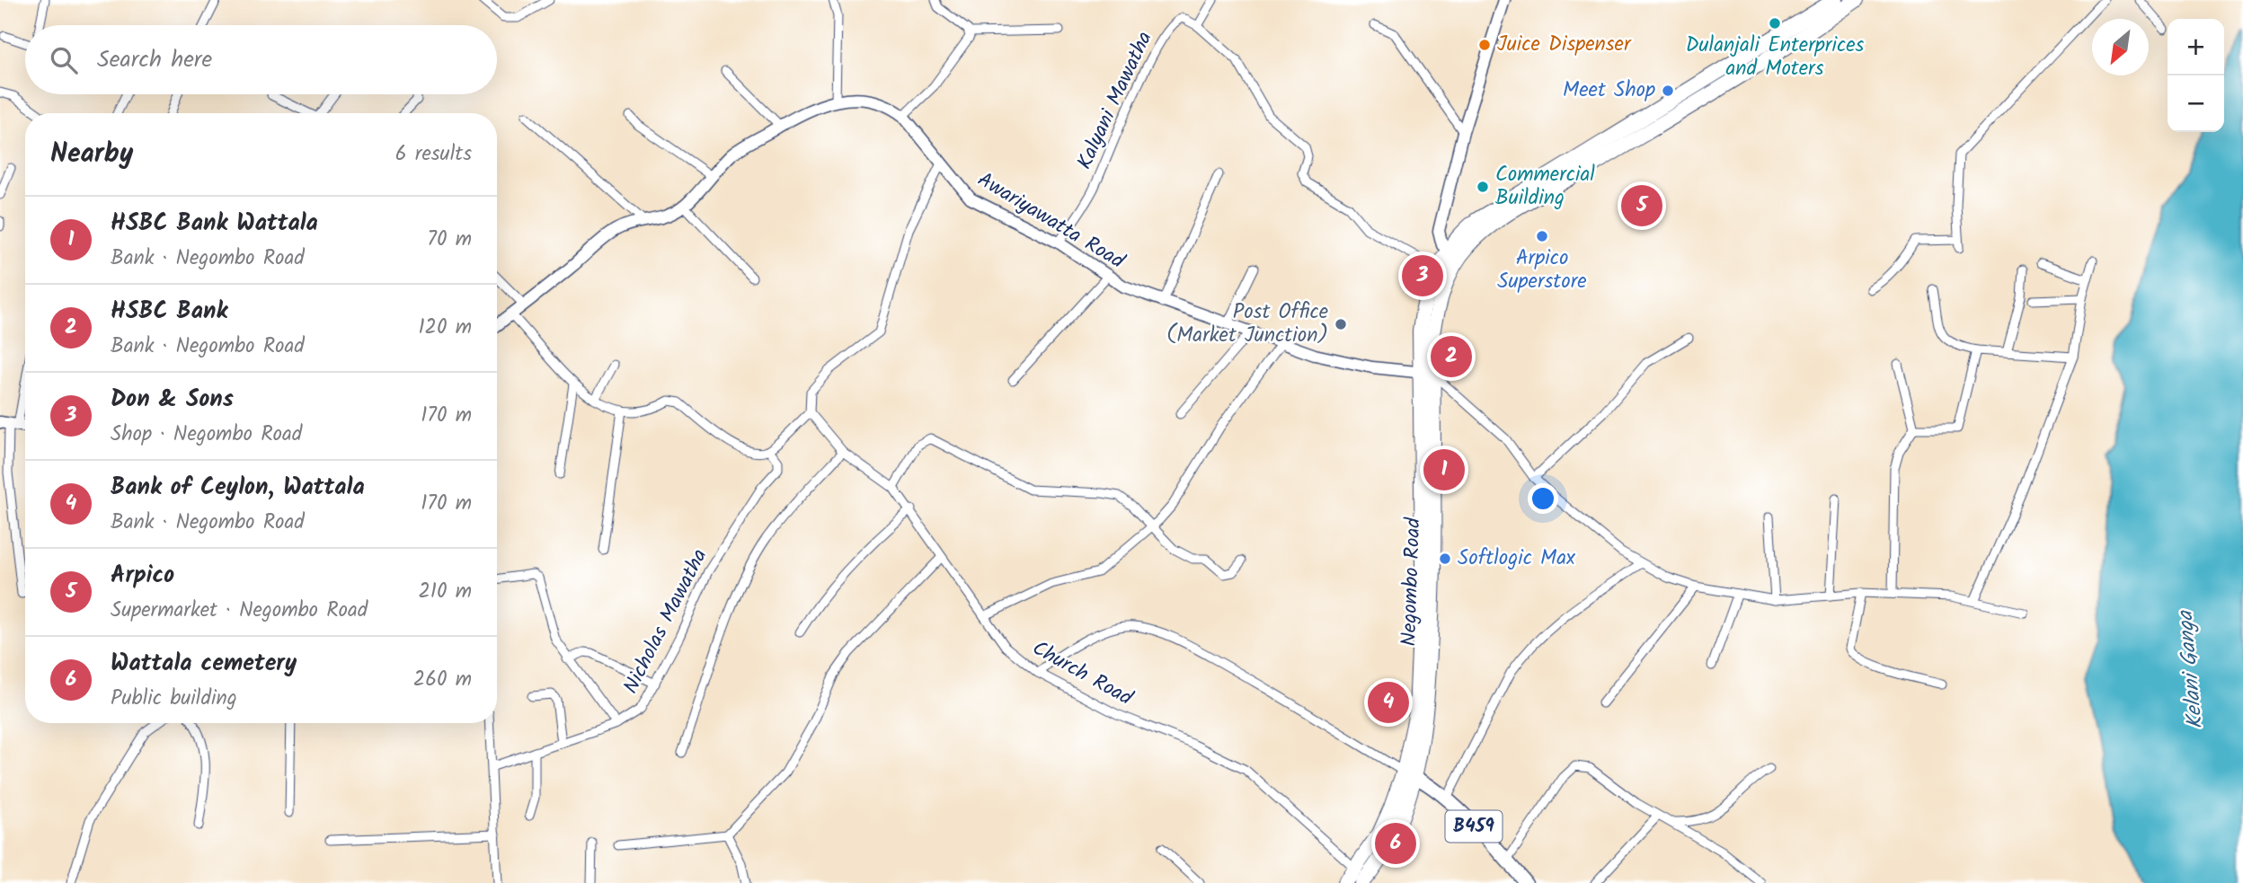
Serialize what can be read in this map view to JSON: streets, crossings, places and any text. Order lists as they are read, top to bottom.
{
  "streets": {
    "highway": ["Negombo Road"],
    "main road": ["B459"],
    "street": [
      "Kalyani Mawatha",
      "Awariyawatta Road",
      "Nicholas Mawatha",
      "Church Road"
    ]
  },
  "crossings": [
    ["Kalyani Mawatha", "Awariyawatta Road"],
    ["Awariyawatta Road", "Negombo Road"],
    ["Negombo Road", "Church Road"],
    ["Negombo Road", "B459"]
  ],
  "water": ["Kelani Ganga"],
  "places": [
    "Dulanjali Enterprices and Moters",
    "Juice Dispenser",
    "Meet Shop",
    "Commercial Building",
    "Arpico Superstore",
    "Post Office (Market Junction)",
    "Softlogic Max"
  ],
  "north": "bottom left",
  "page": {
    "map_buttons": ["+", "−"],
    "search": "Search here",
    "heading": ["Nearby", "6 results"],
    "pins": [
      "5",
      "3",
      "2",
      "1",
      "4",
      "6"
    ],
    "list": [
      {
        "mark": "1",
        "name": "HSBC Bank Wattala",
        "note": "Bank · Negombo Road",
        "value": "70 m"
      },
      {
        "mark": "2",
        "name": "HSBC Bank",
        "note": "Bank · Negombo Road",
        "value": "120 m"
      },
      {
        "mark": "3",
        "name": "Don & Sons",
        "note": "Shop · Negombo Road",
        "value": "170 m"
      },
      {
        "mark": "4",
        "name": "Bank of Ceylon, Wattala",
        "note": "Bank · Negombo Road",
        "value": "170 m"
      },
      {
        "mark": "5",
        "name": "Arpico",
        "note": "Supermarket · Negombo Road",
        "value": "210 m"
      },
      {
        "mark": "6",
        "name": "Wattala cemetery",
        "note": "Public building",
        "value": "260 m"
      }
    ]
  }
}
